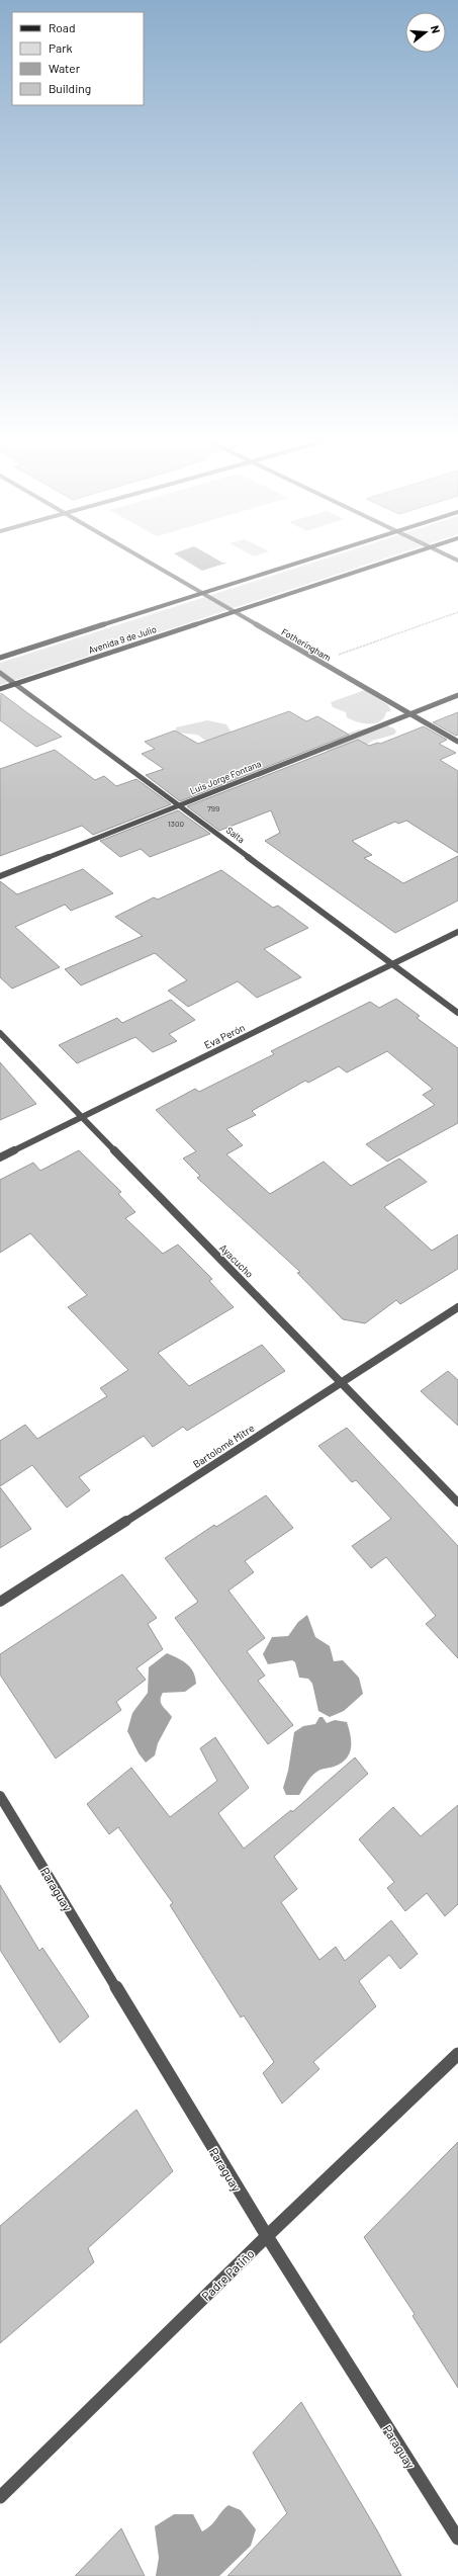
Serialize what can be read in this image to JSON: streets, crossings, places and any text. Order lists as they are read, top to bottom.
{
  "streets": {
    "main road": ["Avenida 9 de Julio"],
    "street": [
      "Fotheringham",
      "Luis Jorge Fontana",
      "Salta",
      "Eva Perón",
      "Ayacucho",
      "Bartolomé Mitre",
      "Paraguay",
      "Padre Patiño"
    ]
  },
  "crossings": [
    ["Avenida 9 de Julio", "Fotheringham"],
    ["Avenida 9 de Julio", "Salta"],
    ["Fotheringham", "Luis Jorge Fontana"],
    ["Luis Jorge Fontana", "Salta"],
    ["Salta", "Eva Perón"],
    ["Eva Perón", "Ayacucho"],
    ["Ayacucho", "Bartolomé Mitre"],
    ["Paraguay", "Padre Patiño"]
  ],
  "house_numbers": ["799", "1300"],
  "legend": [
    "Road",
    "Park",
    "Water",
    "Building"
  ],
  "north": "right"
}
